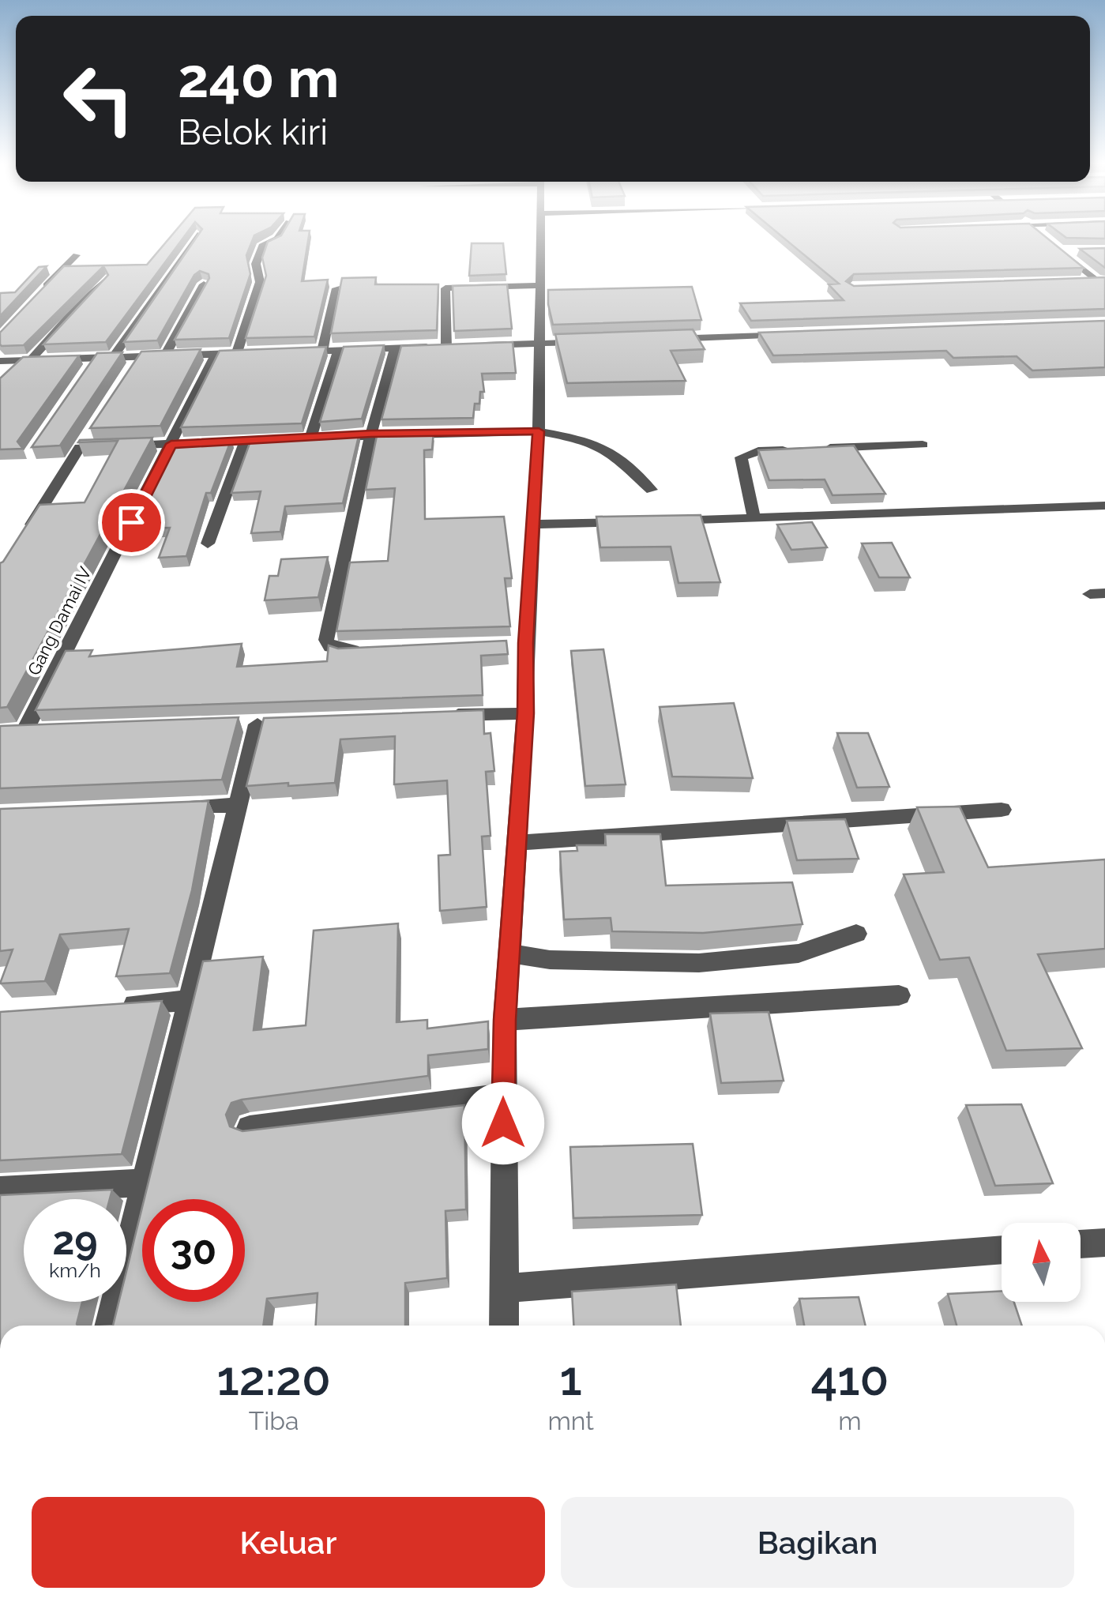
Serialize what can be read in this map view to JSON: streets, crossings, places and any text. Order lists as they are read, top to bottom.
{
  "streets": {
    "street": ["Gang Damai IV"]
  },
  "north": "top",
  "page": {
    "turn": ["240 m", "Belok kiri"],
    "speed": "29 km/h",
    "limit": "30",
    "eta": [
      "12:20",
      "Tiba",
      "1",
      "mnt",
      "410",
      "m"
    ],
    "buttons": ["Keluar", "Bagikan"]
  }
}
